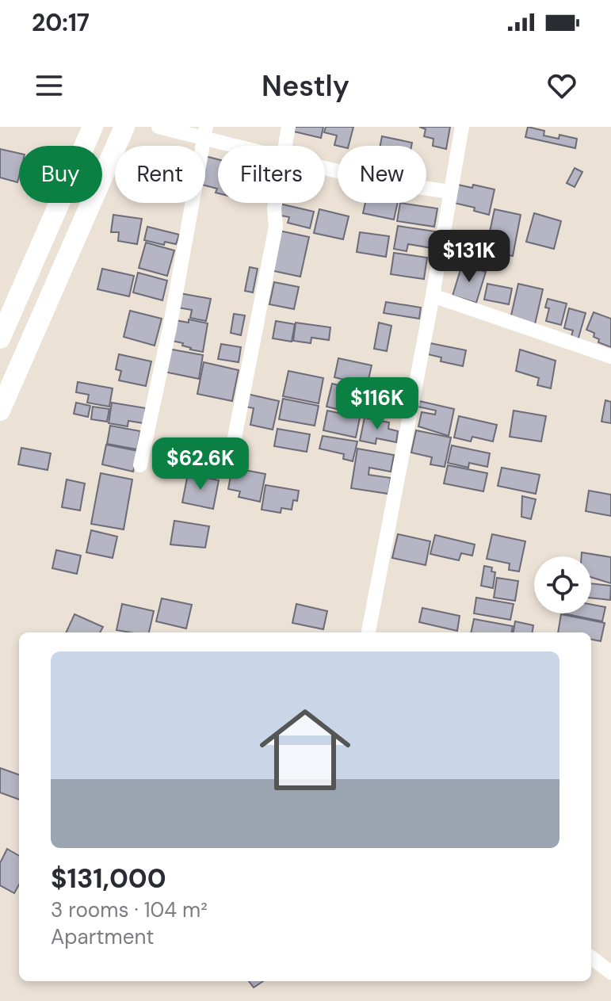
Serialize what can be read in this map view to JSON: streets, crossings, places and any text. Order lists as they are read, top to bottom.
{
  "page": {
    "status": "20:17",
    "header": "Nestly",
    "chip": [
      "Buy",
      "Rent",
      "Filters",
      "New"
    ],
    "price": ["$131K", "$116K", "$62.6K"],
    "list": [
      {
        "name": "$131,000",
        "note": "3 rooms · 104 m² · Apartment"
      }
    ]
  }
}
